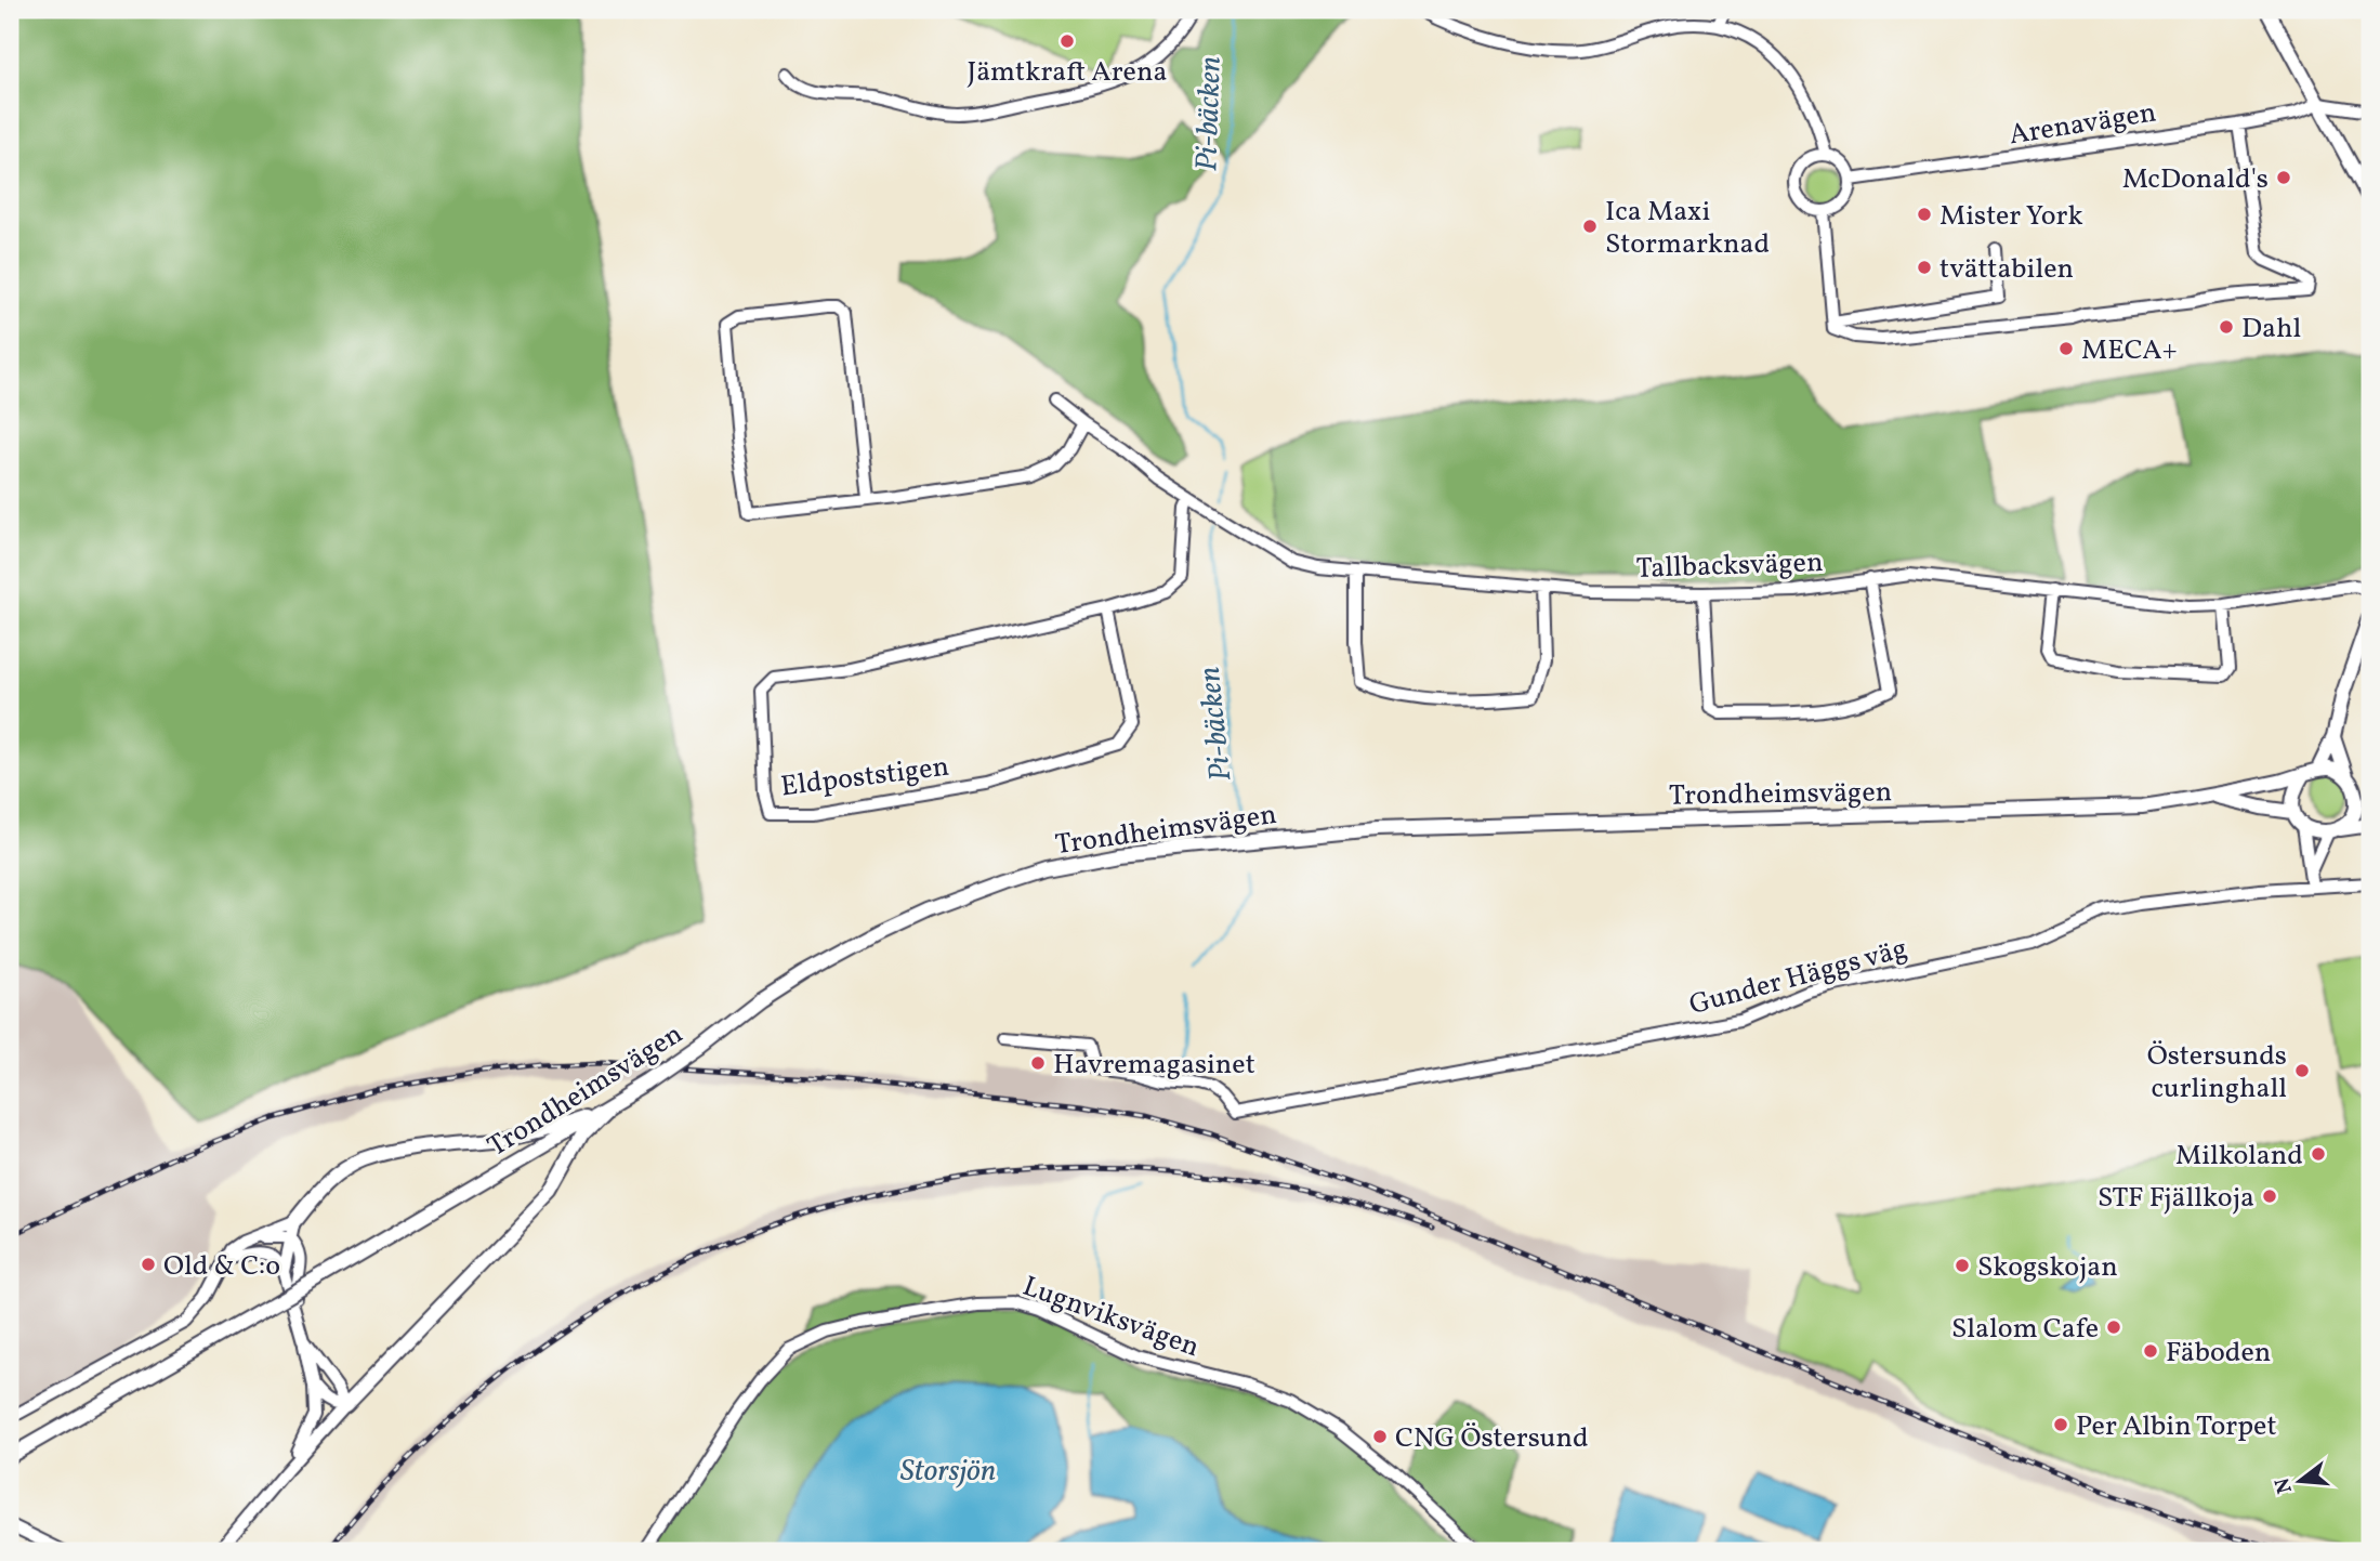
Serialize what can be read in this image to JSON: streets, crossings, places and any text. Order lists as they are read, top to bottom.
{
  "streets": {
    "main road": ["Trondheimsvägen"],
    "street": [
      "Arenavägen",
      "Tallbacksvägen",
      "Eldpoststigen",
      "Gunder Häggs väg",
      "Lugnviksvägen"
    ]
  },
  "crossings": [
    ["Tallbacksvägen", "Eldpoststigen"]
  ],
  "water": ["Pi-bäcken", "Storsjön"],
  "places": [
    "Jämtkraft Arena",
    "McDonald's",
    "Mister York",
    "Ica Maxi Stormarknad",
    "tvättabilen",
    "Dahl",
    "MECA+",
    "Havremagasinet",
    "Östersunds curlinghall",
    "Milkoland",
    "STF Fjällkoja",
    "Old & C:o",
    "Skogskojan",
    "Slalom Cafe",
    "Fäboden",
    "Per Albin Torpet",
    "CNG Östersund"
  ],
  "north": "left"
}
